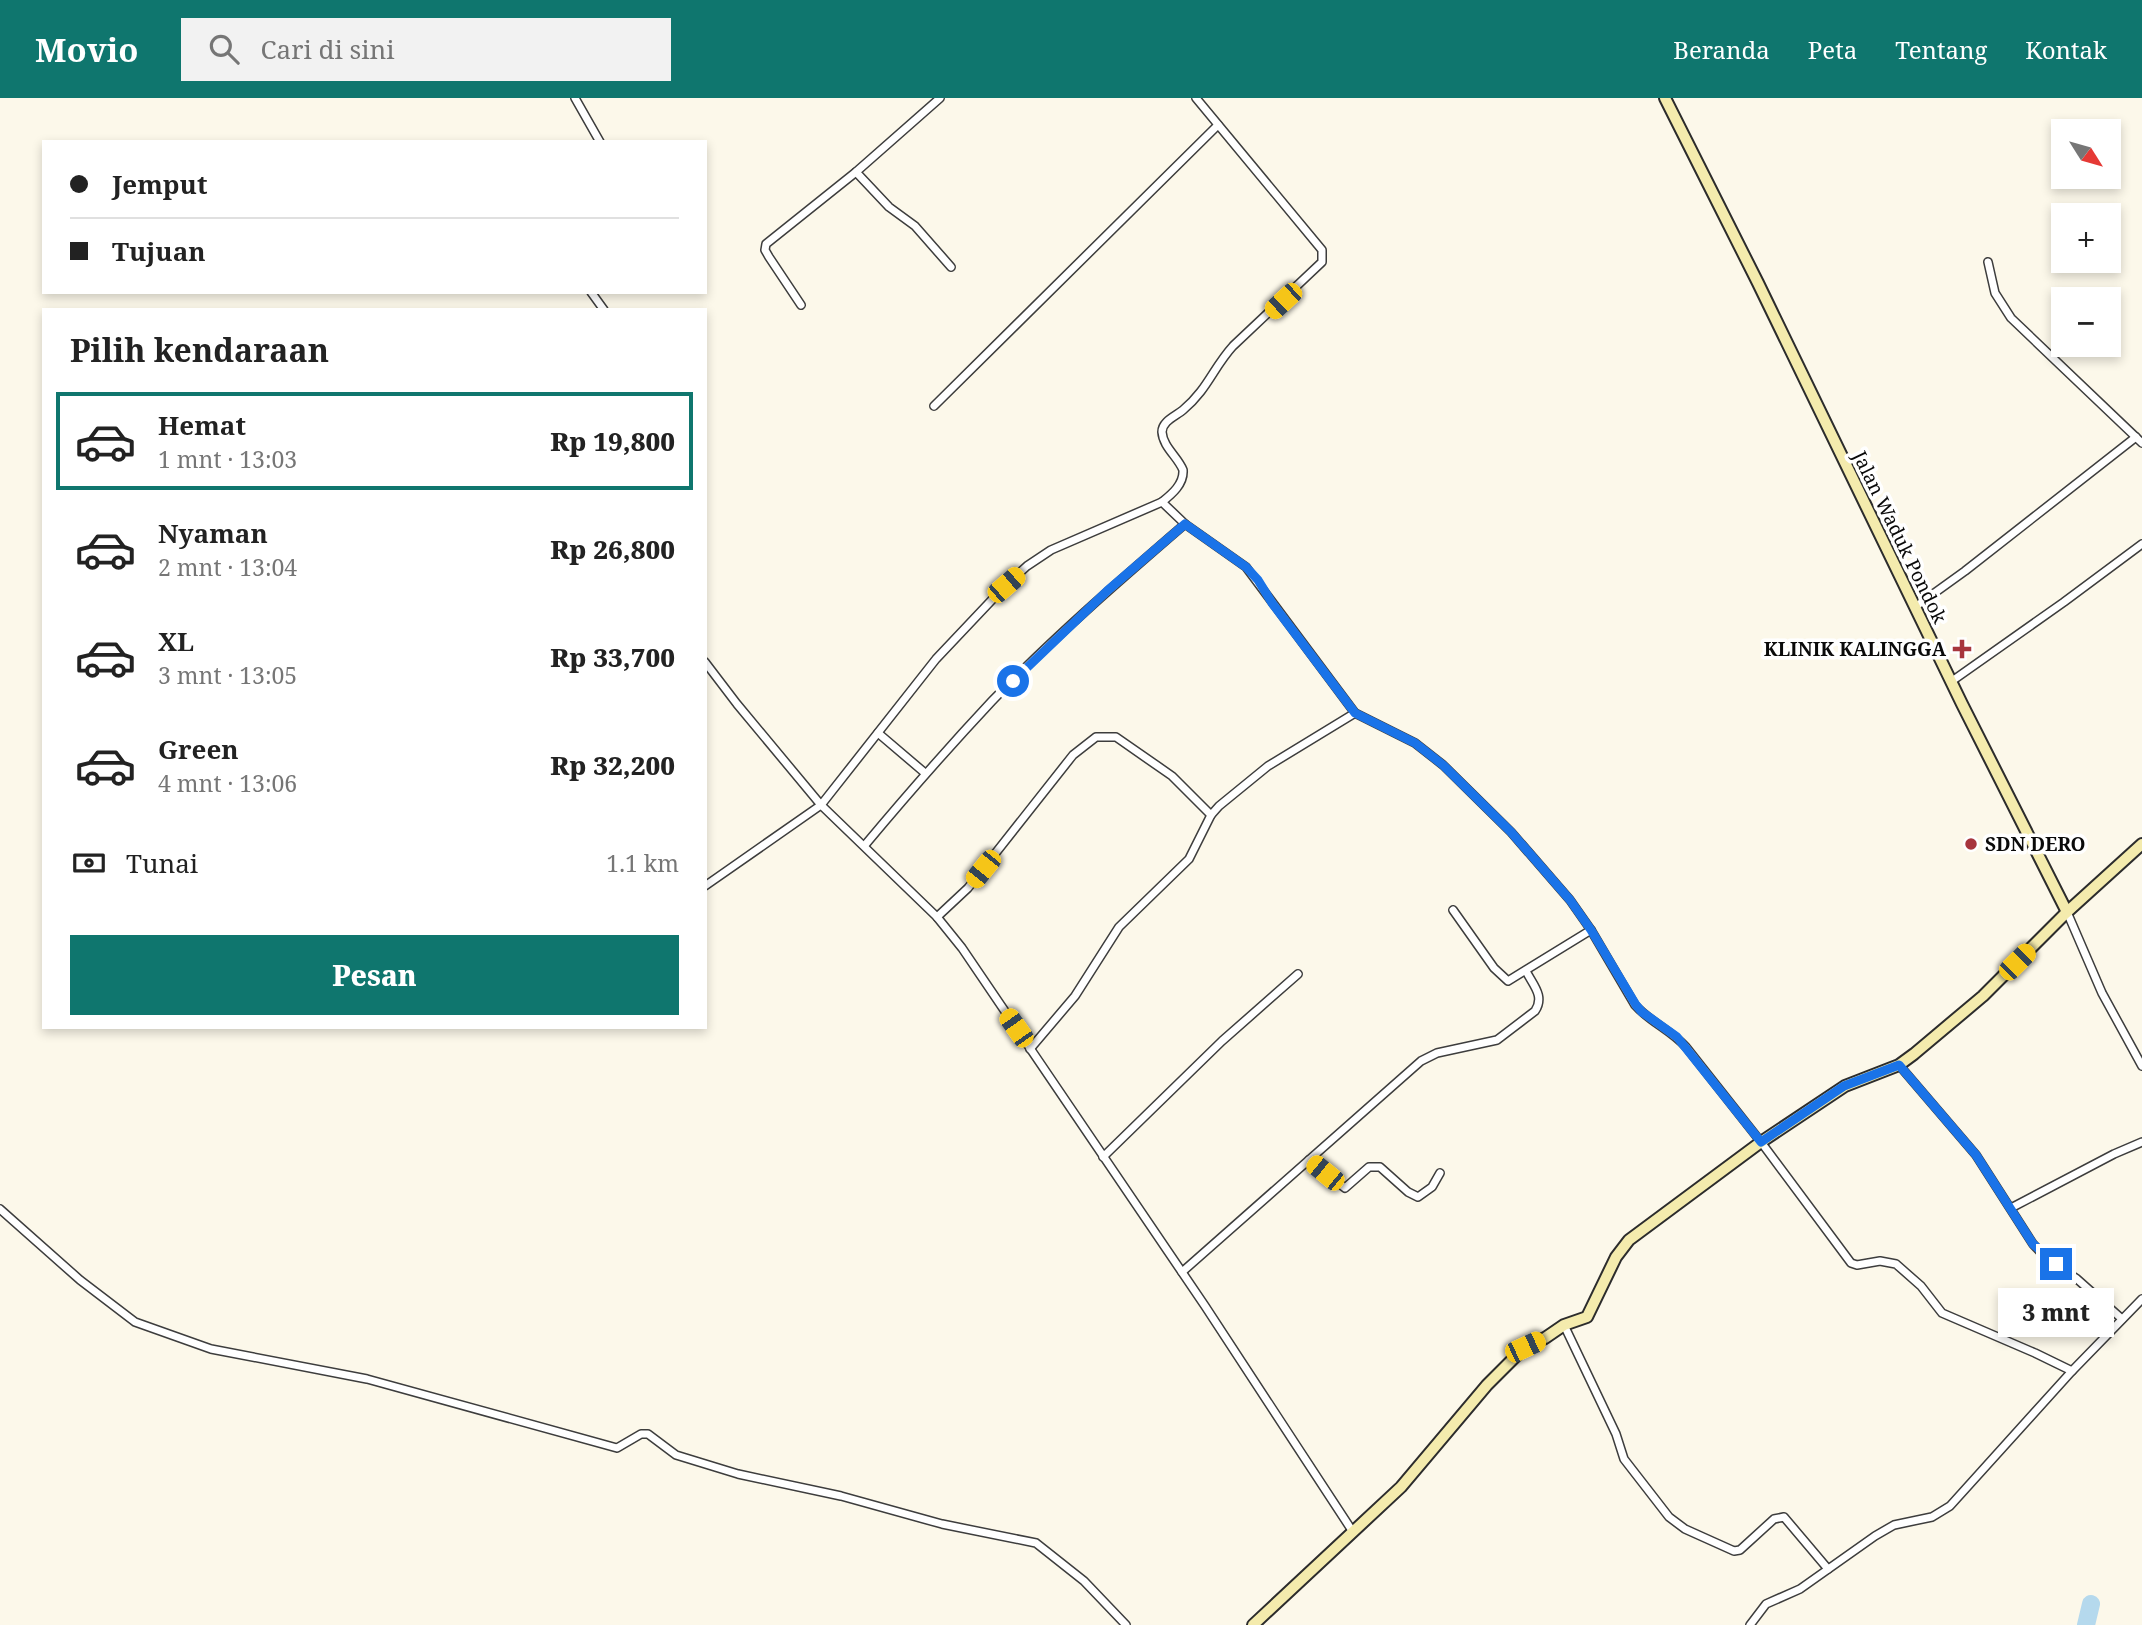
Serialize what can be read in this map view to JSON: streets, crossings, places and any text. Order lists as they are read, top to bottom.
{
  "streets": {
    "street": ["Jalan Waduk Pondok"]
  },
  "places": {
    "health": ["KLINIK KALINGGA"],
    "other": ["SDN DERO"]
  },
  "north": "bottom right",
  "page": {
    "header": "Movio",
    "search": "Cari di sini",
    "nav": [
      "Beranda",
      "Peta",
      "Tentang",
      "Kontak"
    ],
    "map_buttons": ["+", "−"],
    "banner": ["Jemput", "Tujuan"],
    "heading": "Pilih kendaraan",
    "list": [
      {
        "name": "Hemat",
        "note": "1 mnt · 13:03",
        "value": "Rp 19,800"
      },
      {
        "name": "Nyaman",
        "note": "2 mnt · 13:04",
        "value": "Rp 26,800"
      },
      {
        "name": "XL",
        "note": "3 mnt · 13:05",
        "value": "Rp 33,700"
      },
      {
        "name": "Green",
        "note": "4 mnt · 13:06",
        "value": "Rp 32,200"
      }
    ],
    "pay": ["Tunai", "1.1 km"],
    "buttons": "Pesan",
    "bubble": "3 mnt"
  }
}
